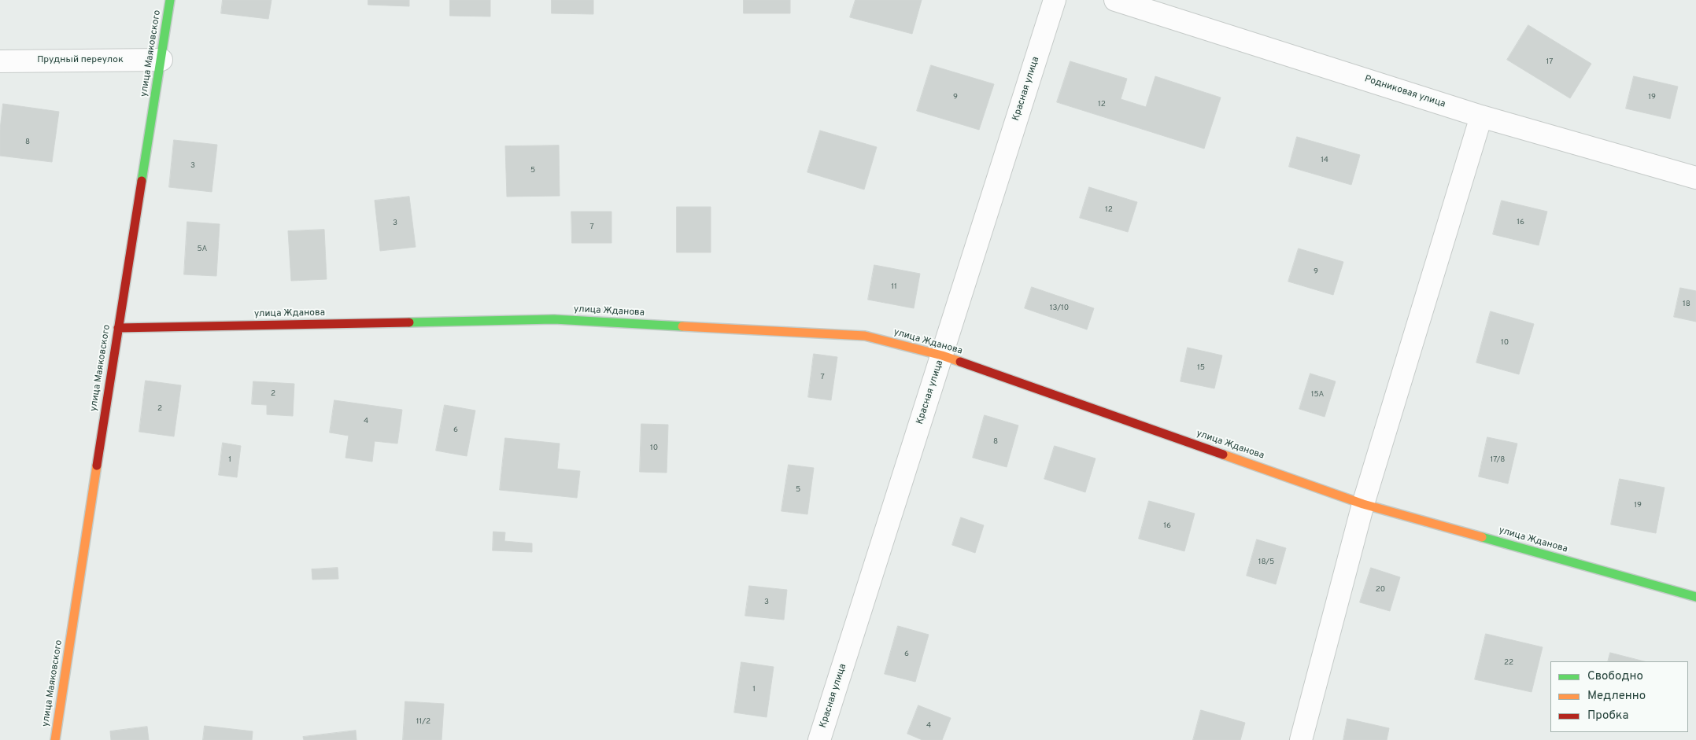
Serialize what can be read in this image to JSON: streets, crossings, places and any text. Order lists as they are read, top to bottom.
{
  "streets": {
    "street": [
      "улица Маяковского",
      "Прудный переулок",
      "Красная улица",
      "Родниковая улица",
      "улица Жданова"
    ]
  },
  "crossings": [
    ["улица Маяковского", "Прудный переулок"],
    ["улица Маяковского", "улица Жданова"],
    ["Красная улица", "улица Жданова"]
  ],
  "house_numbers": [
    "17",
    "9",
    "19",
    "12",
    "8",
    "14",
    "3",
    "5",
    "12",
    "16",
    "3",
    "7",
    "5А",
    "9",
    "11",
    "18",
    "13/10",
    "10",
    "15",
    "7",
    "2",
    "15А",
    "2",
    "4",
    "6",
    "8",
    "10",
    "1",
    "17/8",
    "5",
    "19",
    "16",
    "18/5",
    "20",
    "3",
    "6",
    "22",
    "1",
    "11/2",
    "4"
  ],
  "legend": ["Свободно", "Медленно", "Пробка"]
}
